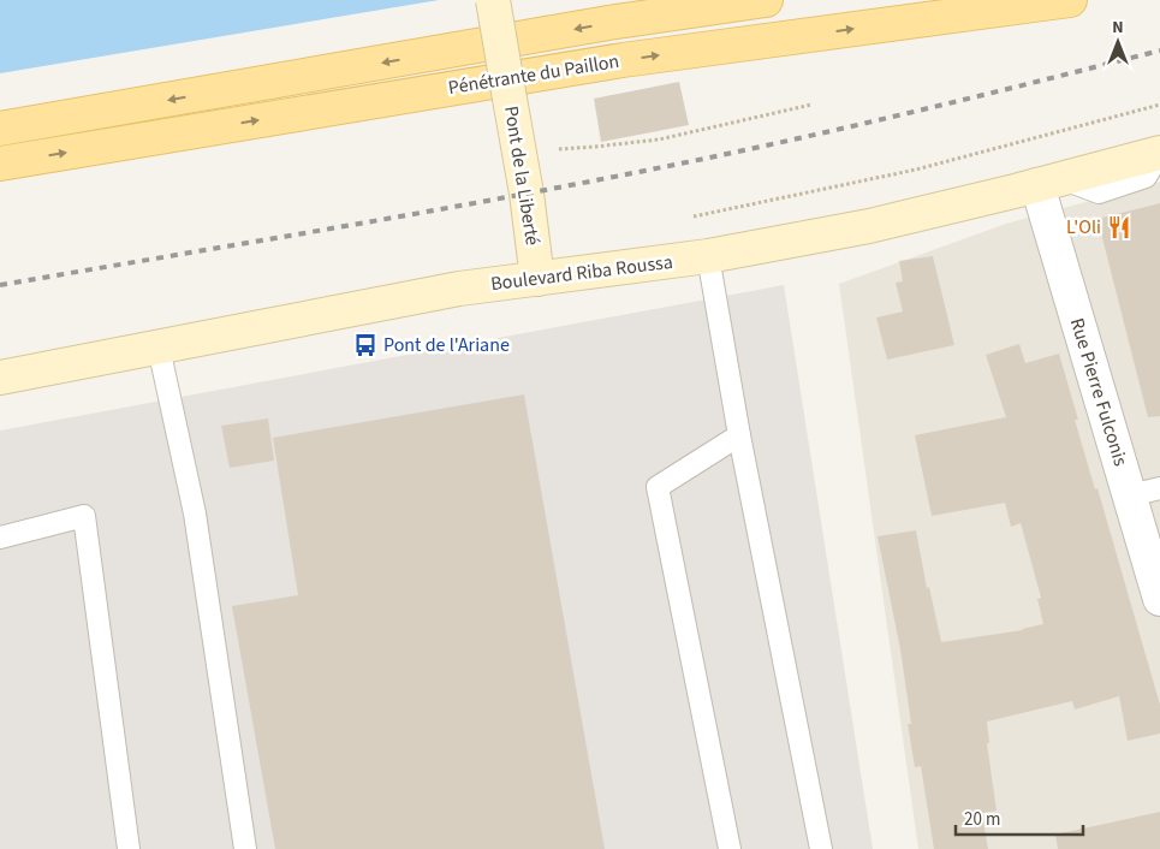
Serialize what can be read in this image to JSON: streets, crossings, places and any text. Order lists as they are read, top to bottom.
{
  "streets": {
    "main road": ["Pénétrante du Paillon"],
    "street": ["Pont de la Liberté", "Boulevard Riba Roussa", "Rue Pierre Fulconis"]
  },
  "crossings": [
    ["Pont de la Liberté", "Boulevard Riba Roussa"],
    ["Boulevard Riba Roussa", "Rue Pierre Fulconis"]
  ],
  "places": {
    "restaurant": ["L'Oli"],
    "bus stop": ["Pont de l'Ariane"]
  },
  "scale_bar": "20 m",
  "north": "top"
}
